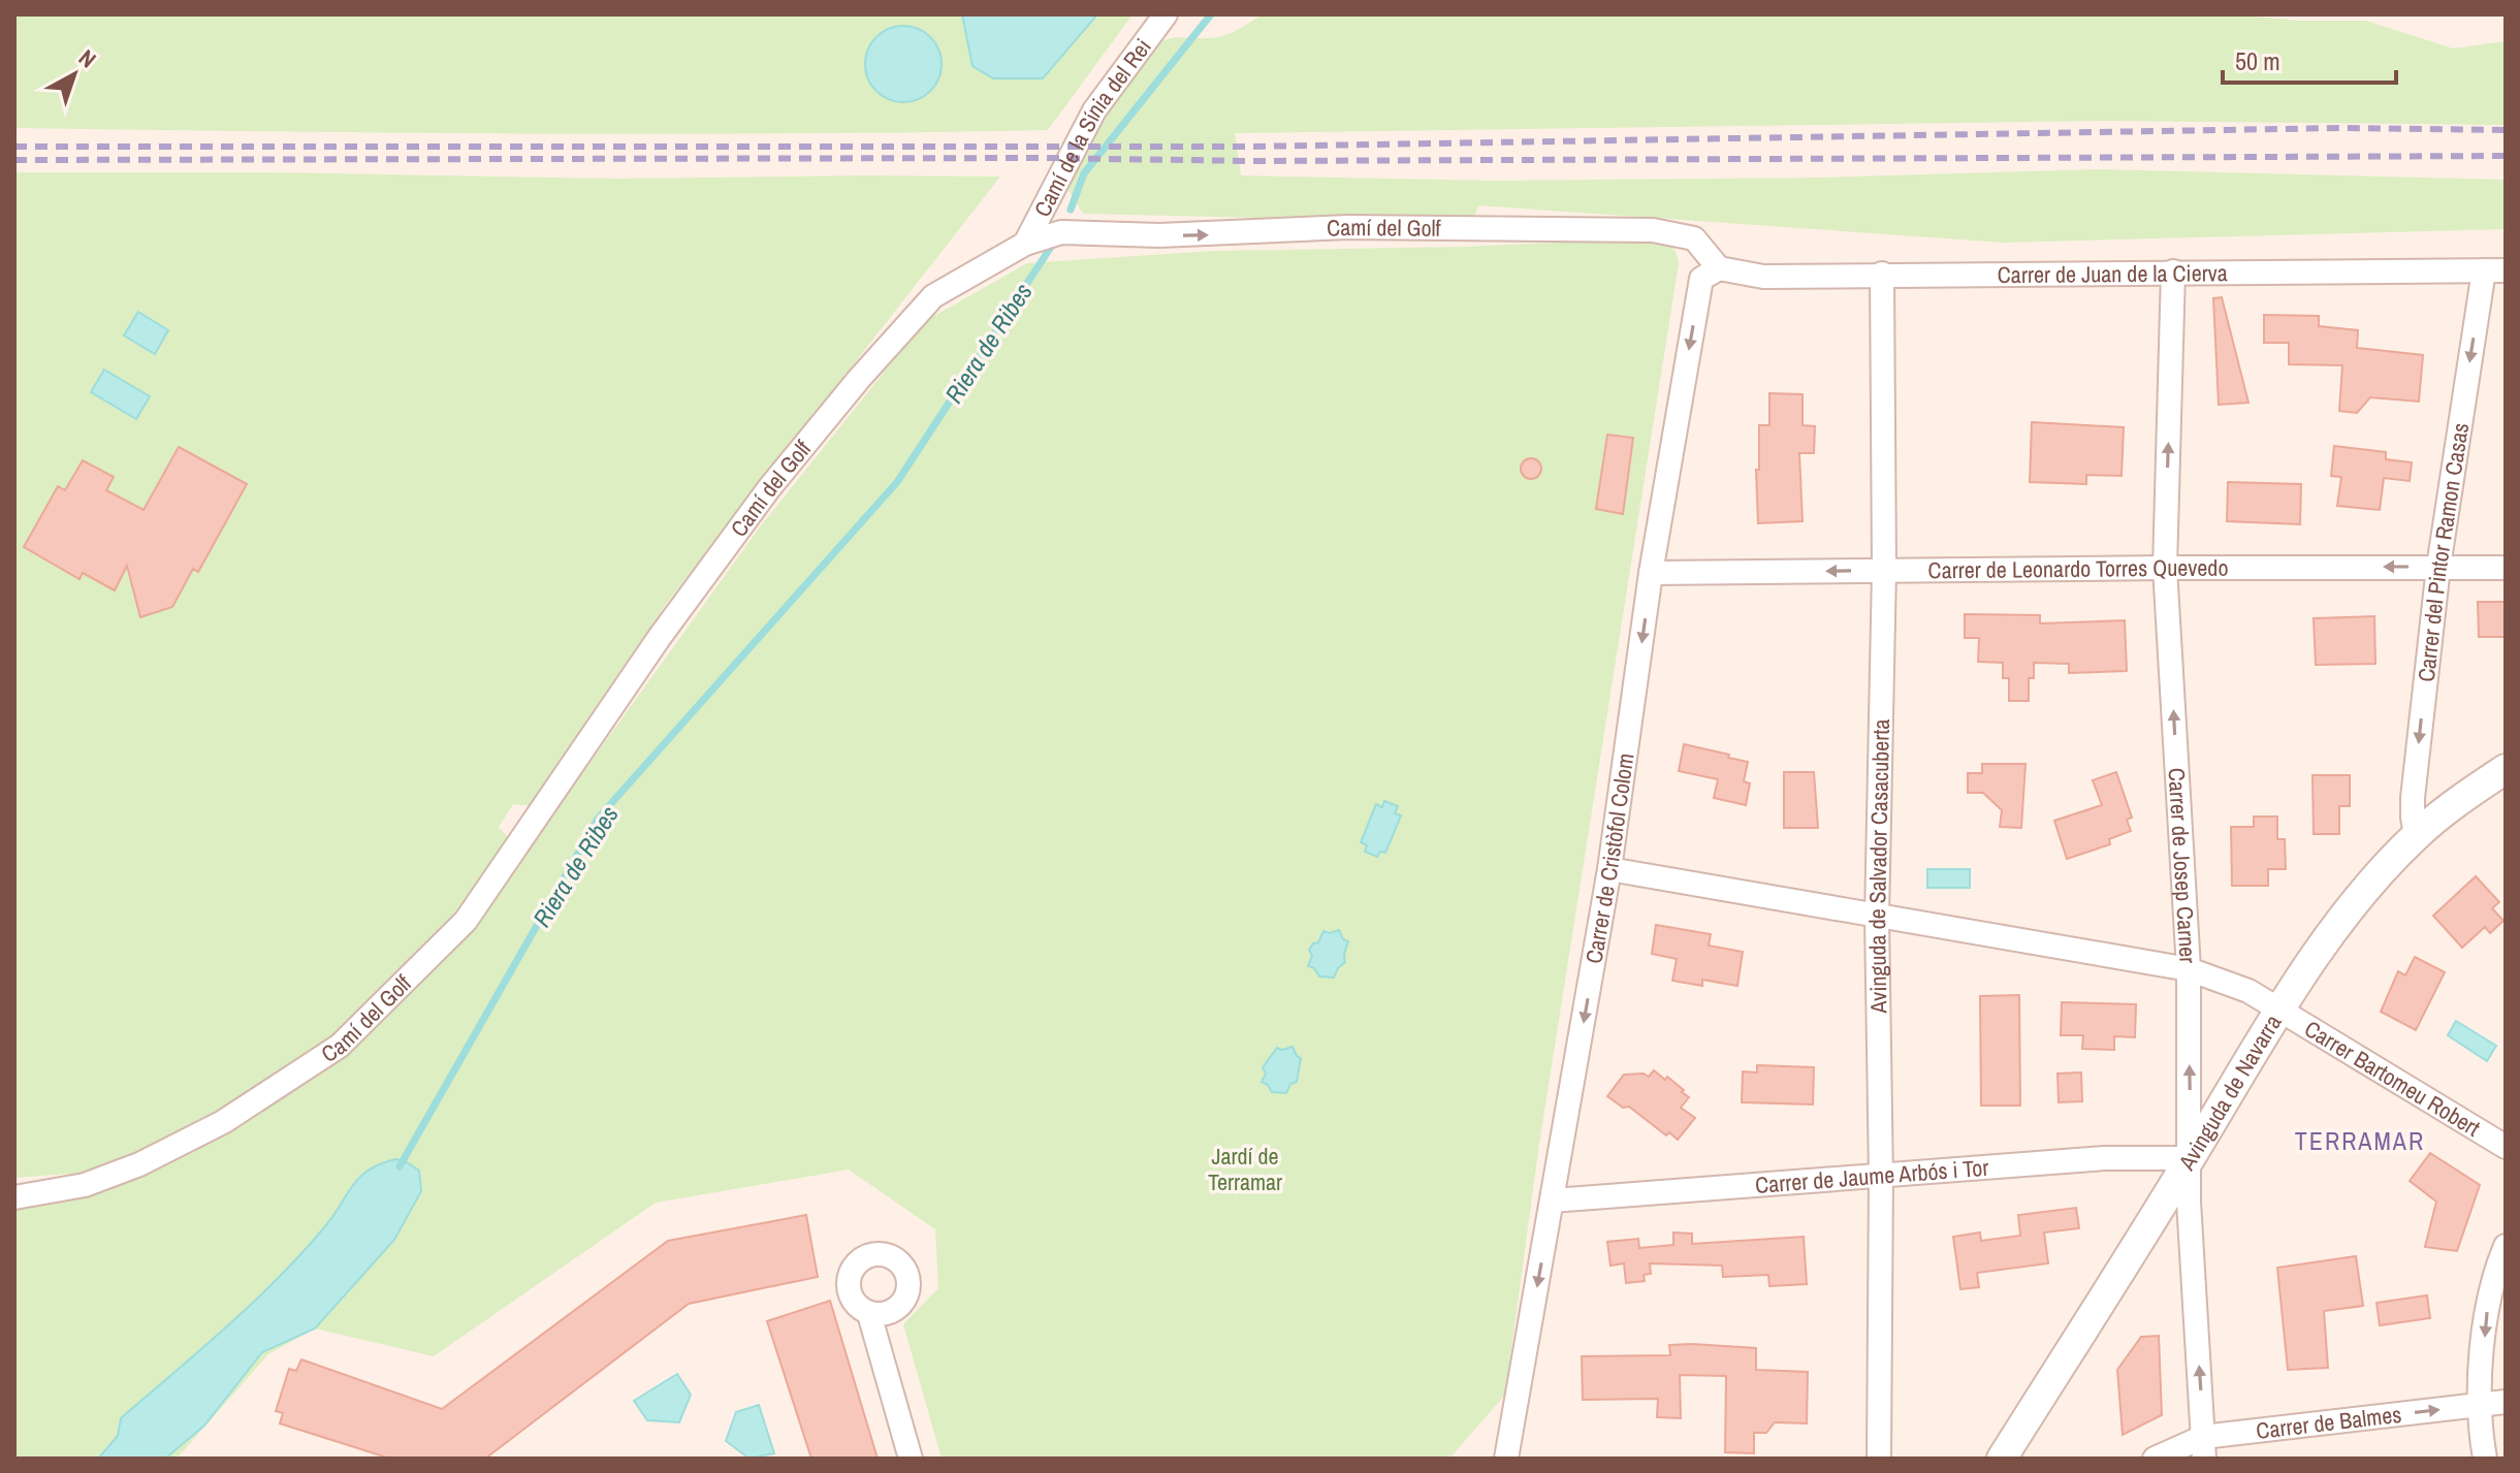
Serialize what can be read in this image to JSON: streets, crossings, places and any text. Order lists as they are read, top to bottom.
{
  "streets": {
    "street": [
      "Camí de la Sínia del Rei",
      "Camí del Golf",
      "Carrer de Juan de la Cierva",
      "Carrer del Pintor Ramon Casas",
      "Carrer de Leonardo Torres Quevedo",
      "Carrer de Cristòfol Colom",
      "Carrer de Josep Carner",
      "Avinguda de Salvador Casacuberta",
      "Carrer Bartomeu Robert",
      "Avinguda de Navarra",
      "Carrer de Jaume Arbós i Tor",
      "Carrer de Balmes"
    ]
  },
  "crossings": [
    ["Camí de la Sínia del Rei", "Camí del Golf"],
    ["Camí del Golf", "Carrer de Juan de la Cierva"],
    ["Camí del Golf", "Carrer de Cristòfol Colom"],
    ["Carrer de Juan de la Cierva", "Carrer del Pintor Ramon Casas"],
    ["Carrer de Juan de la Cierva", "Carrer de Cristòfol Colom"],
    ["Carrer de Juan de la Cierva", "Carrer de Josep Carner"],
    ["Carrer de Juan de la Cierva", "Avinguda de Salvador Casacuberta"],
    ["Carrer del Pintor Ramon Casas", "Carrer de Leonardo Torres Quevedo"],
    ["Carrer del Pintor Ramon Casas", "Avinguda de Navarra"],
    ["Carrer de Leonardo Torres Quevedo", "Carrer de Cristòfol Colom"],
    ["Carrer de Leonardo Torres Quevedo", "Carrer de Josep Carner"],
    ["Carrer de Leonardo Torres Quevedo", "Avinguda de Salvador Casacuberta"],
    ["Carrer de Cristòfol Colom", "Carrer Bartomeu Robert"],
    ["Carrer de Cristòfol Colom", "Carrer de Jaume Arbós i Tor"],
    ["Carrer de Josep Carner", "Carrer Bartomeu Robert"],
    ["Carrer de Josep Carner", "Avinguda de Navarra"],
    ["Carrer de Josep Carner", "Carrer de Jaume Arbós i Tor"],
    ["Carrer de Josep Carner", "Carrer de Balmes"],
    ["Avinguda de Salvador Casacuberta", "Carrer Bartomeu Robert"],
    ["Avinguda de Salvador Casacuberta", "Carrer de Jaume Arbós i Tor"],
    ["Carrer Bartomeu Robert", "Avinguda de Navarra"],
    ["Avinguda de Navarra", "Carrer de Jaume Arbós i Tor"]
  ],
  "one_way": [
    "Carrer del Pintor Ramon Casas",
    "Carrer de Leonardo Torres Quevedo",
    "Carrer de Cristòfol Colom",
    "Carrer de Josep Carner",
    "Carrer de Balmes"
  ],
  "districts": ["TERRAMAR"],
  "water": ["Riera de Ribes"],
  "parks": ["Jardí de Terramar"],
  "scale_bar": "50 m",
  "north": "top right"
}
